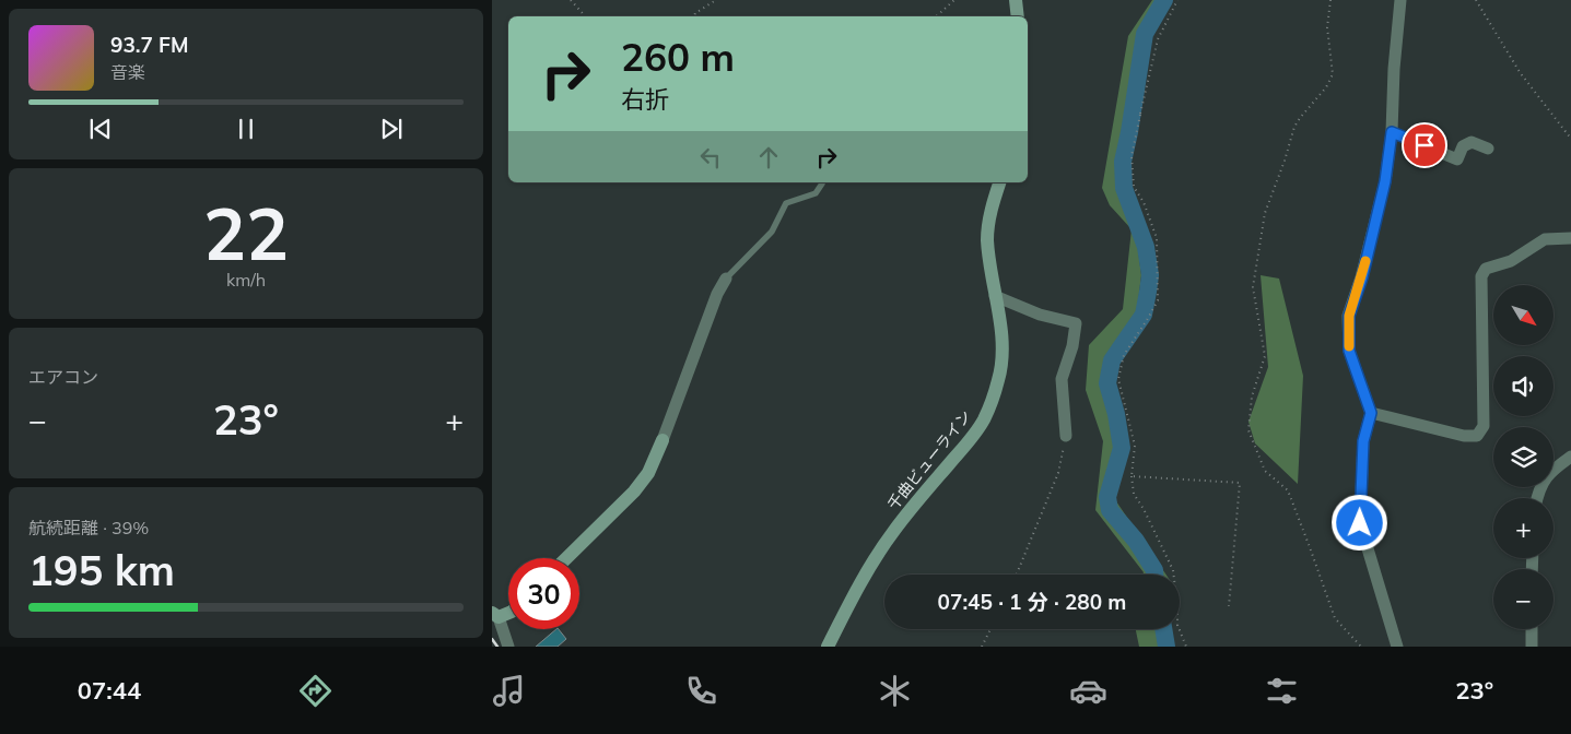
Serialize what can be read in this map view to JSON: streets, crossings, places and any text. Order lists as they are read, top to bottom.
{
  "streets": {
    "street": ["千曲ビューライン"]
  },
  "north": "bottom right",
  "page": {
    "turn": ["260 m", "右折"],
    "song": ["93.7 FM", "音楽"],
    "tile": [
      ["22", "km/h"],
      "エアコン",
      ["航続距離 · 39%", "195 km"]
    ],
    "map_buttons": ["+", "−"],
    "heat": ["−", "23°", "+"],
    "limit": "30",
    "trip": "07:45 · 1 分 · 280 m",
    "tabs": ["07:44", "23°"]
  }
}
